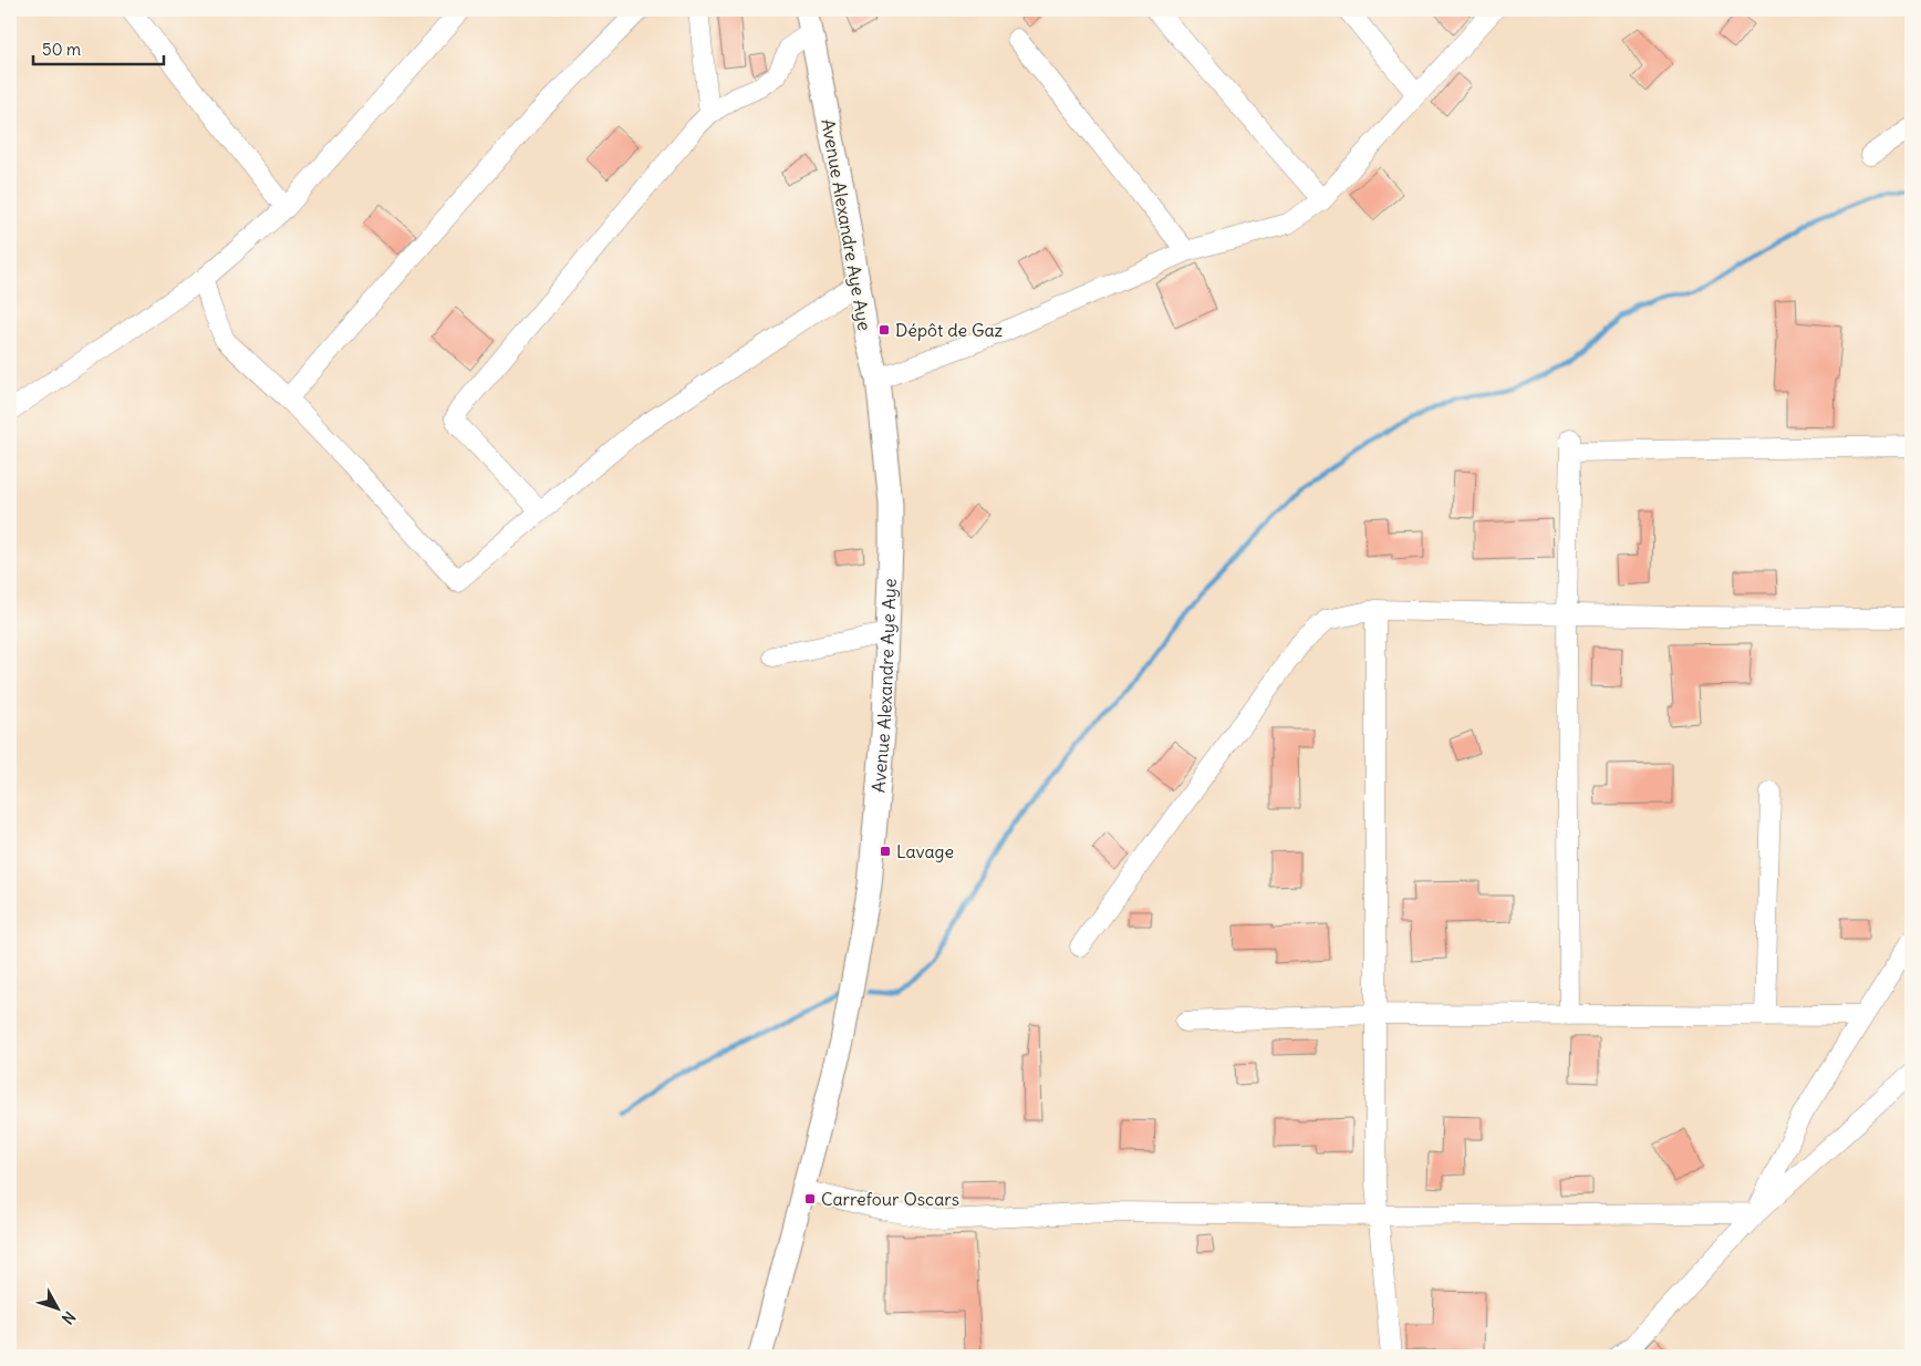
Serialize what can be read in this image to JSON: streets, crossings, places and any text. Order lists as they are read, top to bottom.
{
  "streets": {
    "street": ["Avenue Alexandre Aye Aye"]
  },
  "places": {
    "transit": ["Dépôt de Gaz", "Lavage", "Carrefour Oscars"]
  },
  "scale_bar": "50 m",
  "north": "bottom right"
}
